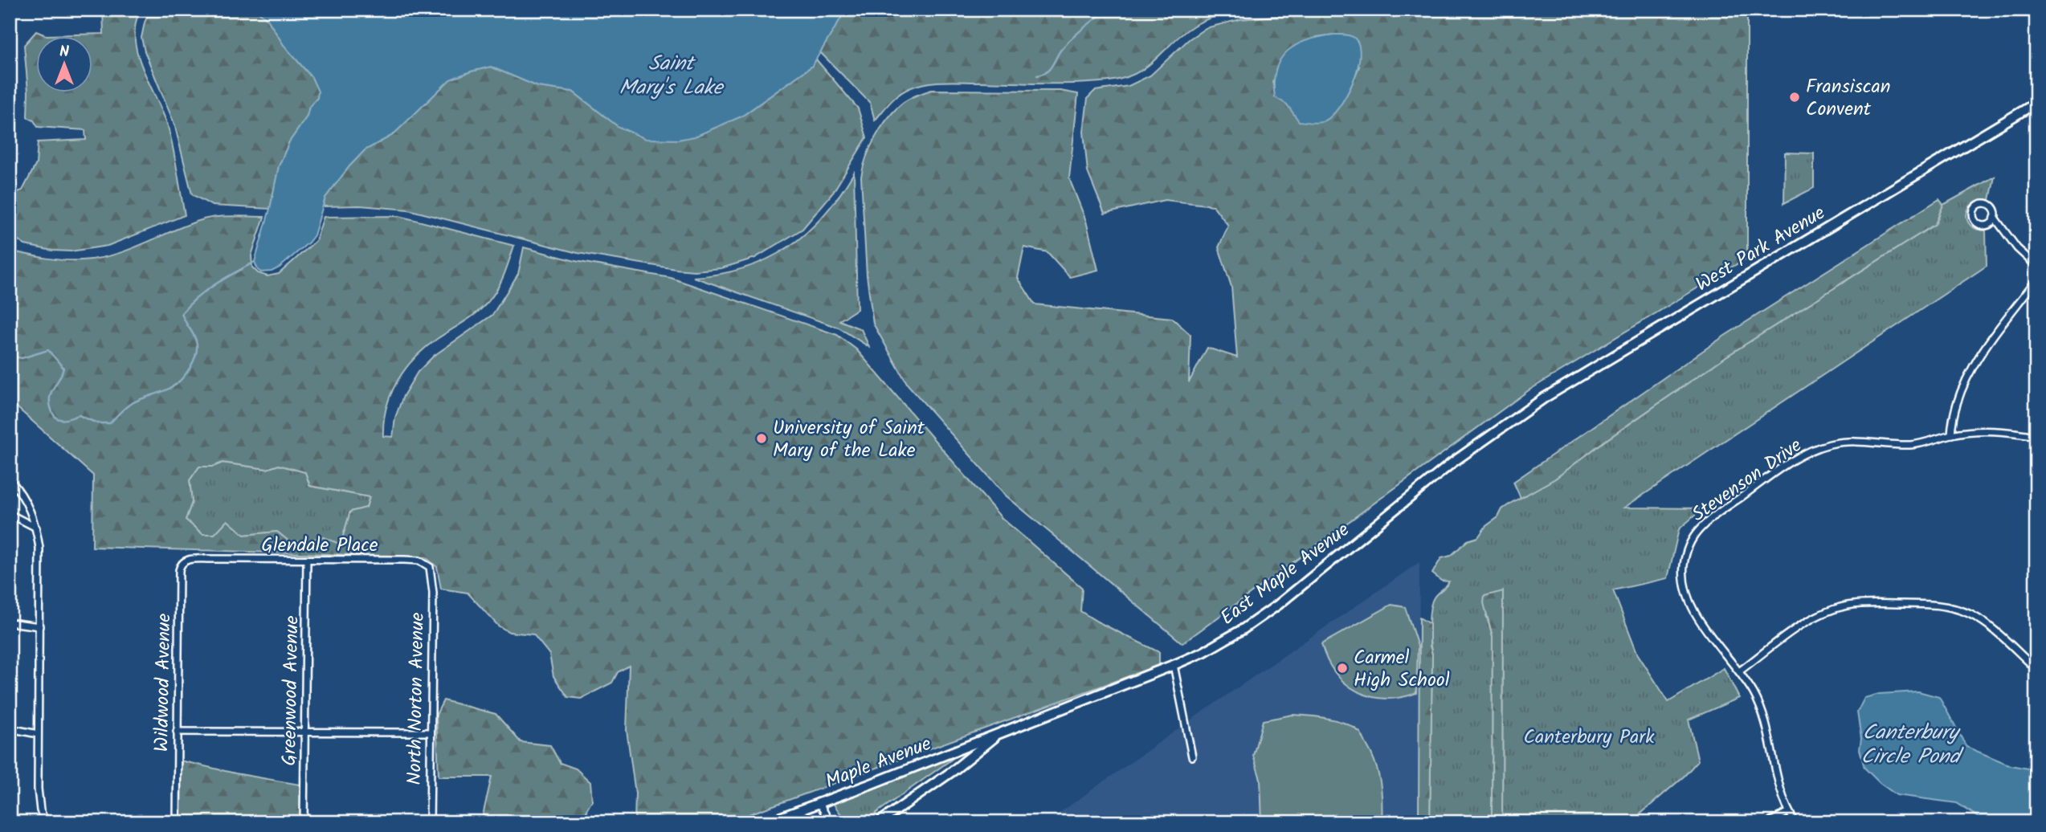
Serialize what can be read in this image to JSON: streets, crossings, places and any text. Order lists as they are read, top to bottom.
{
  "streets": {
    "main road": ["West Park Avenue", "East Maple Avenue", "Maple Avenue"],
    "street": [
      "Stevenson Drive",
      "Glendale Place",
      "Wildwood Avenue",
      "Greenwood Avenue",
      "North Norton Avenue"
    ]
  },
  "crossings": [
    ["West Park Avenue", "East Maple Avenue"],
    ["Glendale Place", "Wildwood Avenue"],
    ["Glendale Place", "Greenwood Avenue"],
    ["Glendale Place", "North Norton Avenue"],
    ["East Maple Avenue", "Maple Avenue"]
  ],
  "water": ["Saint Mary's Lake", "Canterbury Circle Pond"],
  "parks": ["Canterbury Park"],
  "places": ["Fransiscan Convent", "University of Saint Mary of the Lake", "Carmel High School"],
  "north": "top"
}
